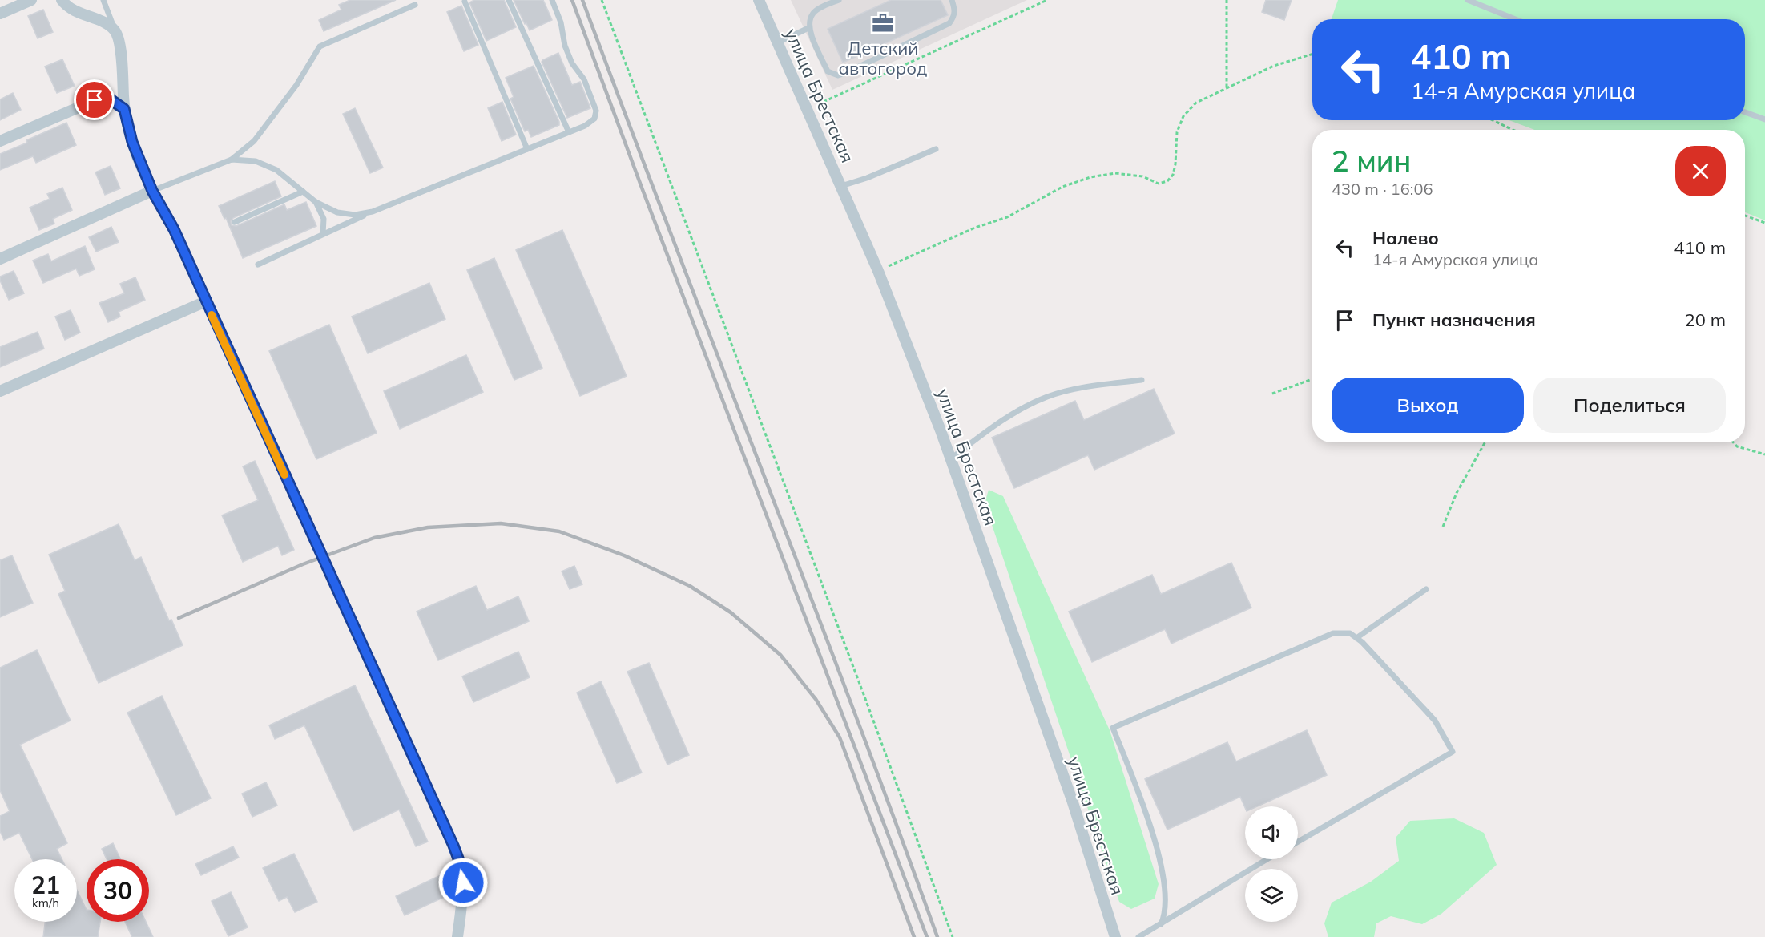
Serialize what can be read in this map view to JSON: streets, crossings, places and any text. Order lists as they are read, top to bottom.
{
  "streets": {
    "street": ["улица Брестская"]
  },
  "places": {
    "office": ["Детский автогород"]
  },
  "page": {
    "turn": ["410 m", "14-я Амурская улица"],
    "heading": ["2 мин", "430 m · 16:06"],
    "list": [
      {
        "name": "Налево",
        "note": "14-я Амурская улица",
        "value": "410 m"
      },
      {
        "name": "Пункт назначения",
        "value": "20 m"
      }
    ],
    "buttons": ["Выход", "Поделиться"],
    "speed": "21 km/h",
    "limit": "30"
  }
}
